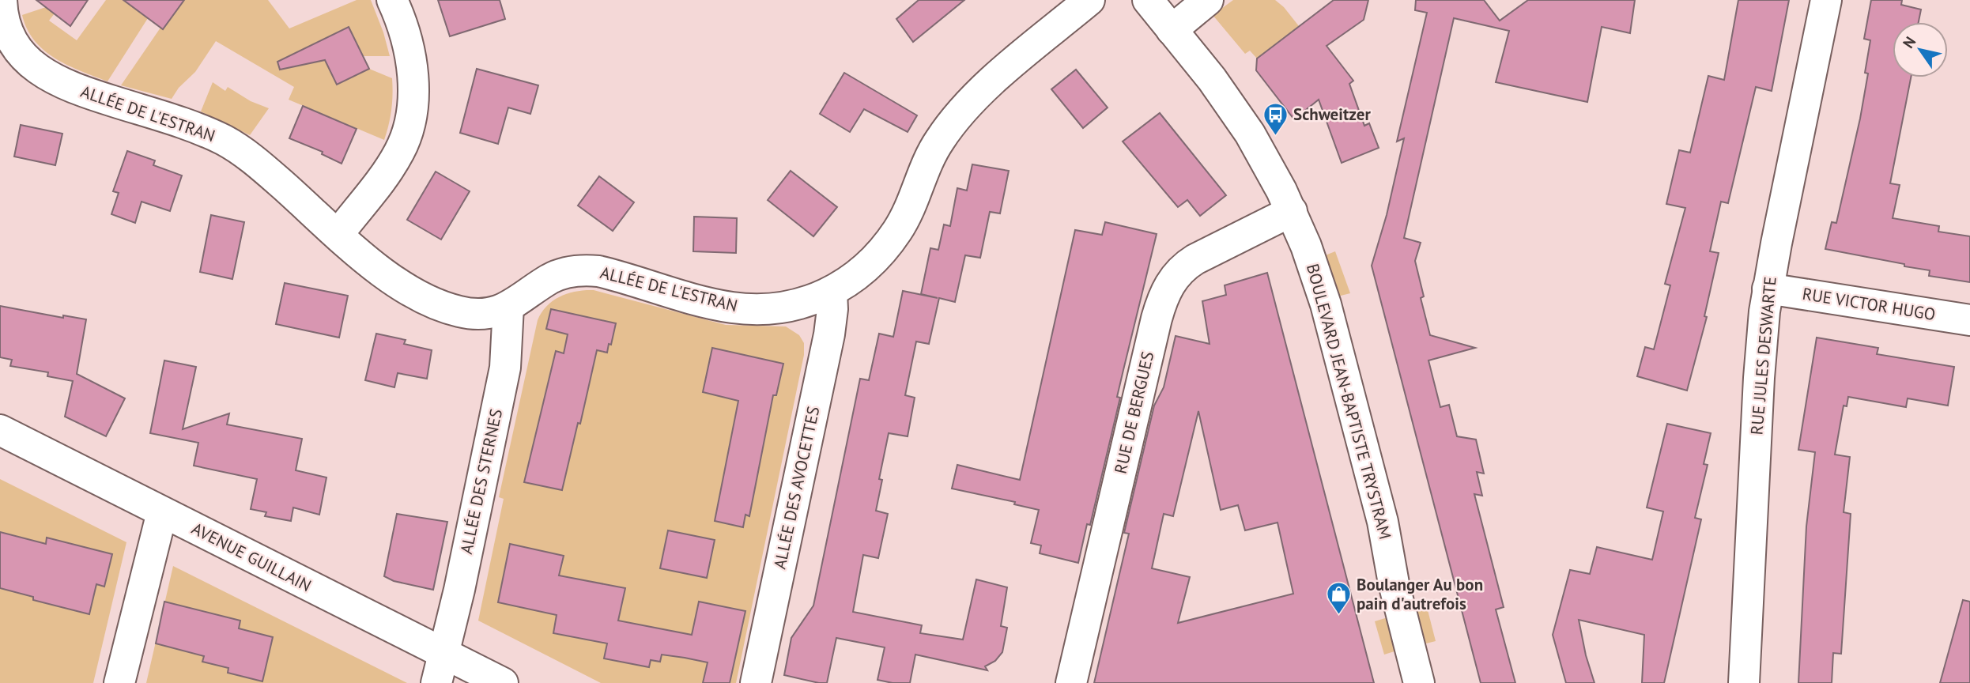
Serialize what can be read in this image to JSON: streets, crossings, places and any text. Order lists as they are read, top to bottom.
{
  "streets": {
    "street": [
      "ALLÉE DE L'ESTRAN",
      "RUE VICTOR HUGO",
      "RUE JULES DESWARTE",
      "BOULEVARD JEAN-BAPTISTE TRYSTRAM",
      "RUE DE BERGUES",
      "ALLÉE DES STERNES",
      "ALLÉE DES AVOCETTES",
      "AVENUE GUILLAIN"
    ]
  },
  "crossings": [
    ["ALLÉE DE L'ESTRAN", "ALLÉE DES STERNES"],
    ["ALLÉE DE L'ESTRAN", "ALLÉE DES AVOCETTES"],
    ["RUE VICTOR HUGO", "RUE JULES DESWARTE"],
    ["BOULEVARD JEAN-BAPTISTE TRYSTRAM", "RUE DE BERGUES"],
    ["ALLÉE DES STERNES", "AVENUE GUILLAIN"]
  ],
  "places": {
    "bus stop": ["Schweitzer"],
    "shop": ["Boulanger Au bon pain d'autrefois"]
  },
  "north": "top left"
}
